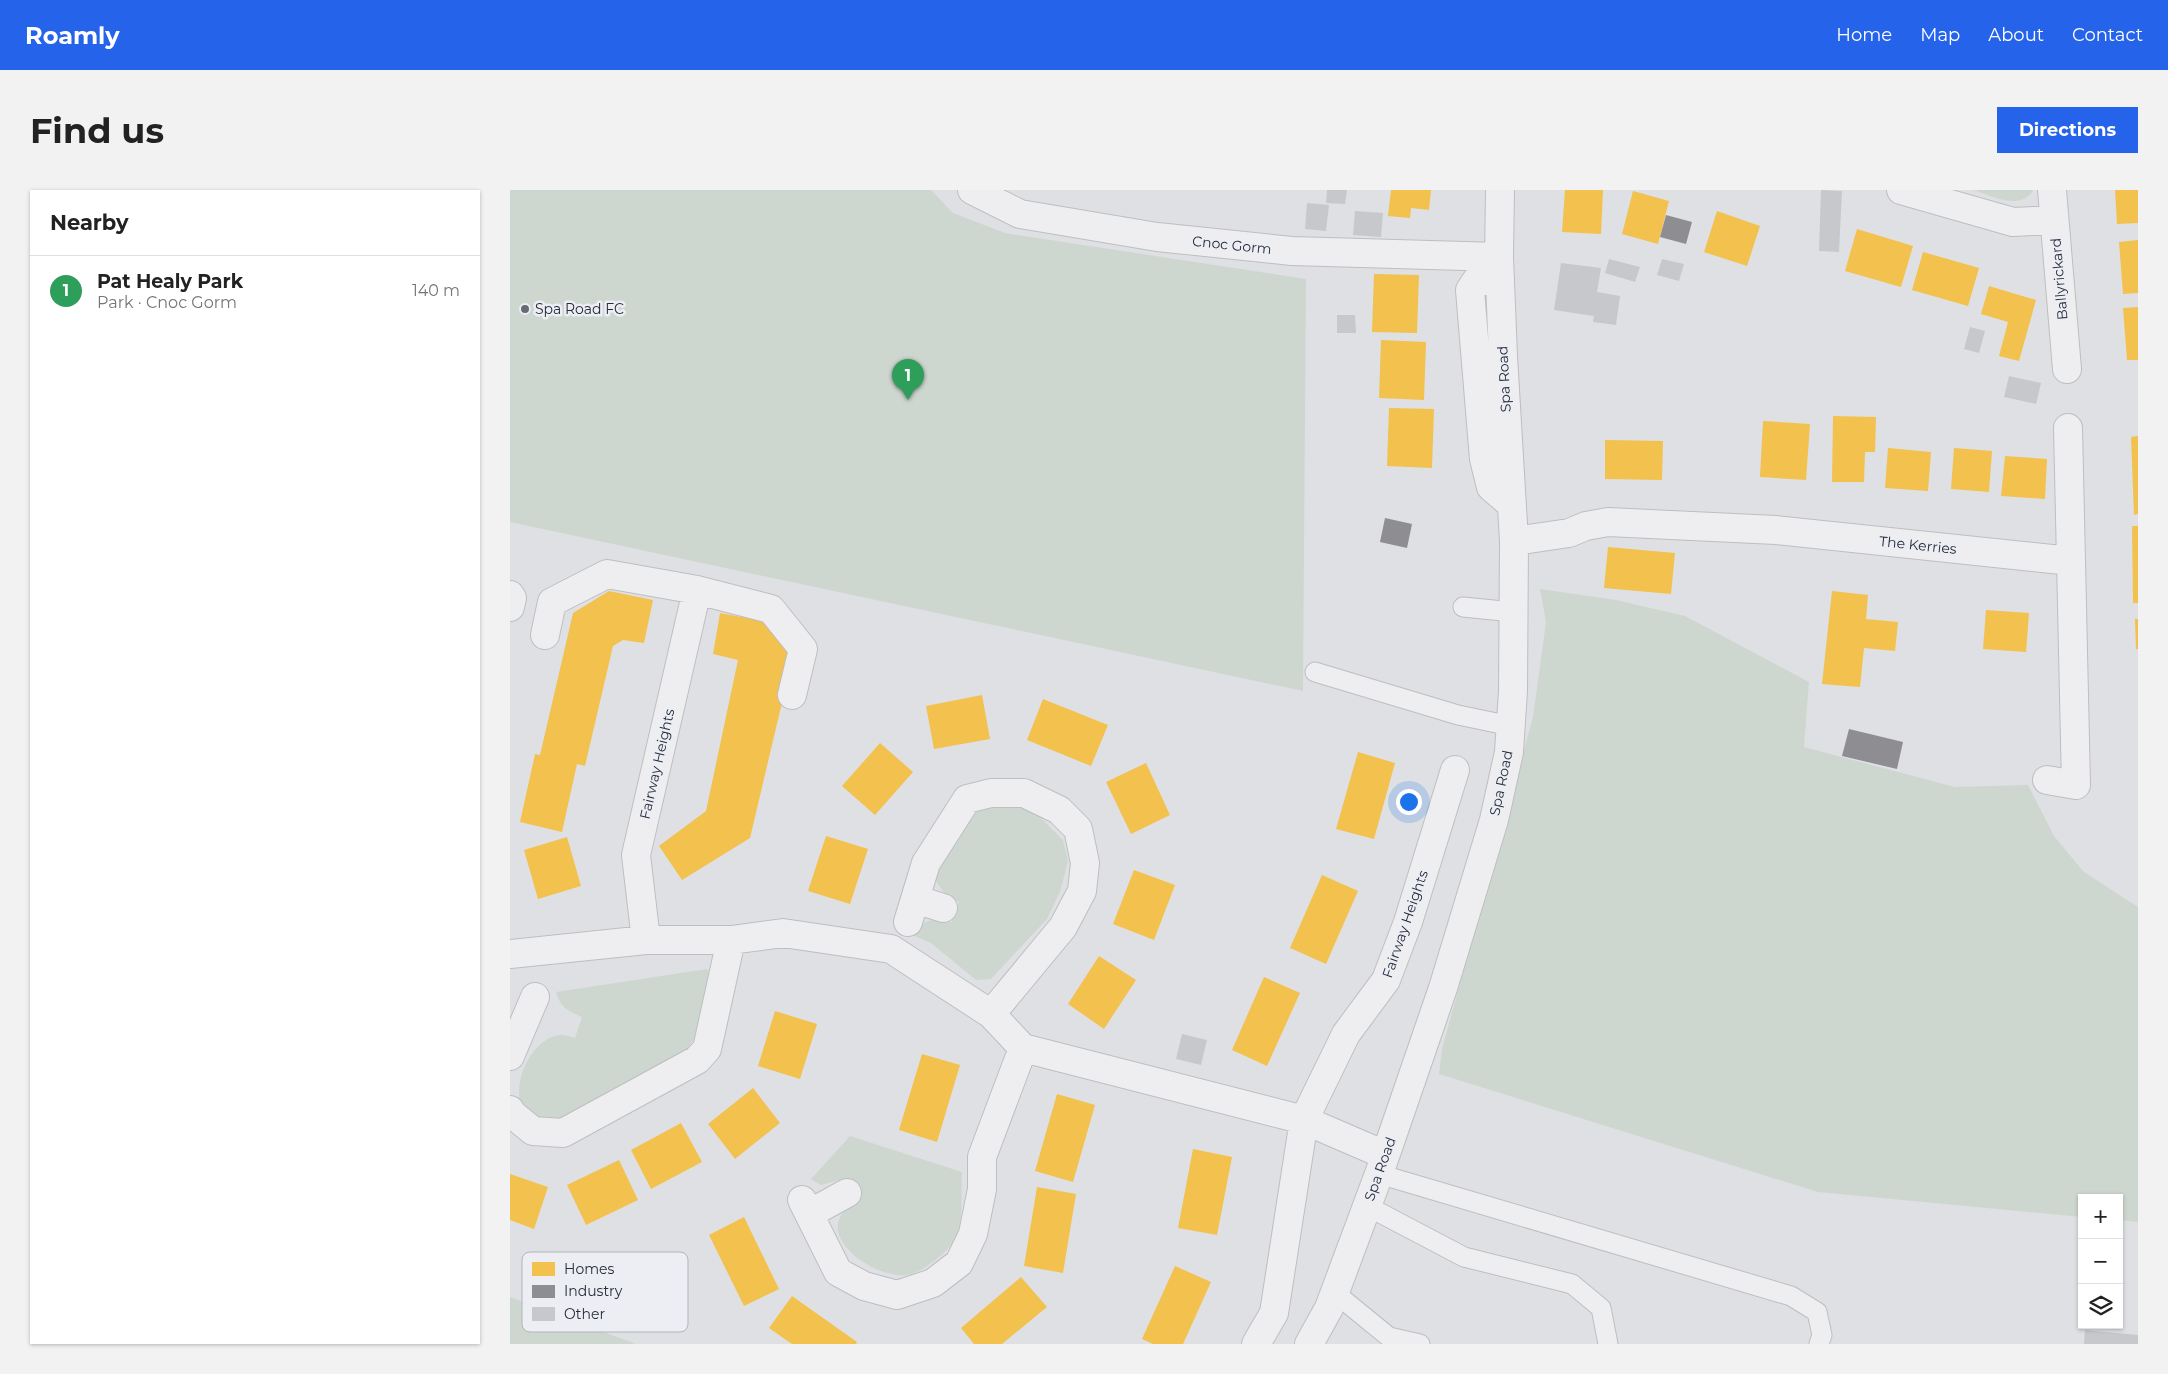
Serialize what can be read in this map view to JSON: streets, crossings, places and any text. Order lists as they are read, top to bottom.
{
  "streets": {
    "street": [
      "Cnoc Gorm",
      "Ballyrickard",
      "Spa Road",
      "The Kerries",
      "Fairway Heights"
    ]
  },
  "crossings": [
    ["Cnoc Gorm", "Spa Road"],
    ["Spa Road", "The Kerries"]
  ],
  "places": ["Spa Road FC"],
  "legend": ["Homes", "Industry", "Other"],
  "page": {
    "header": "Roamly",
    "nav": [
      "Home",
      "Map",
      "About",
      "Contact"
    ],
    "buttons": "Directions",
    "title": "Find us",
    "heading": "Nearby",
    "list": [
      {
        "mark": "1",
        "name": "Pat Healy Park",
        "note": "Park · Cnoc Gorm",
        "value": "140 m"
      }
    ],
    "pins": "1",
    "map_buttons": ["+", "−"]
  }
}
